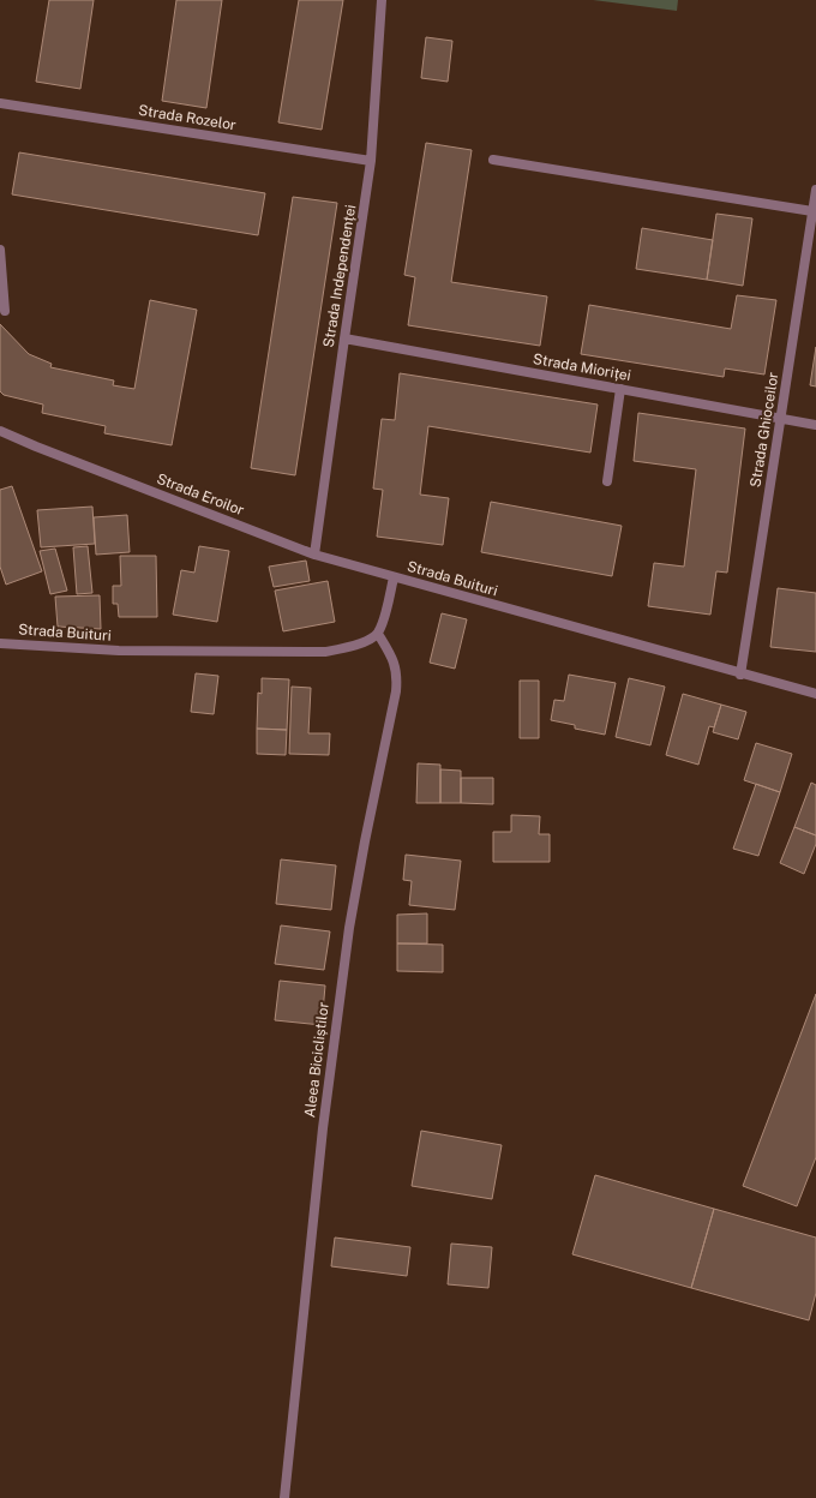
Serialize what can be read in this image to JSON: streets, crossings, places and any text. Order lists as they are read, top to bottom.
{
  "streets": {
    "street": [
      "Strada Rozelor",
      "Strada Independenței",
      "Strada Mioriței",
      "Strada Ghioceilor",
      "Strada Eroilor",
      "Strada Buituri",
      "Aleea Bicicliștilor"
    ]
  },
  "crossings": [
    ["Strada Rozelor", "Strada Independenței"],
    ["Strada Independenței", "Strada Mioriței"],
    ["Strada Independenței", "Strada Eroilor"],
    ["Strada Mioriței", "Strada Ghioceilor"],
    ["Strada Ghioceilor", "Strada Buituri"],
    ["Strada Eroilor", "Strada Buituri"],
    ["Strada Buituri", "Aleea Bicicliștilor"]
  ]
}
